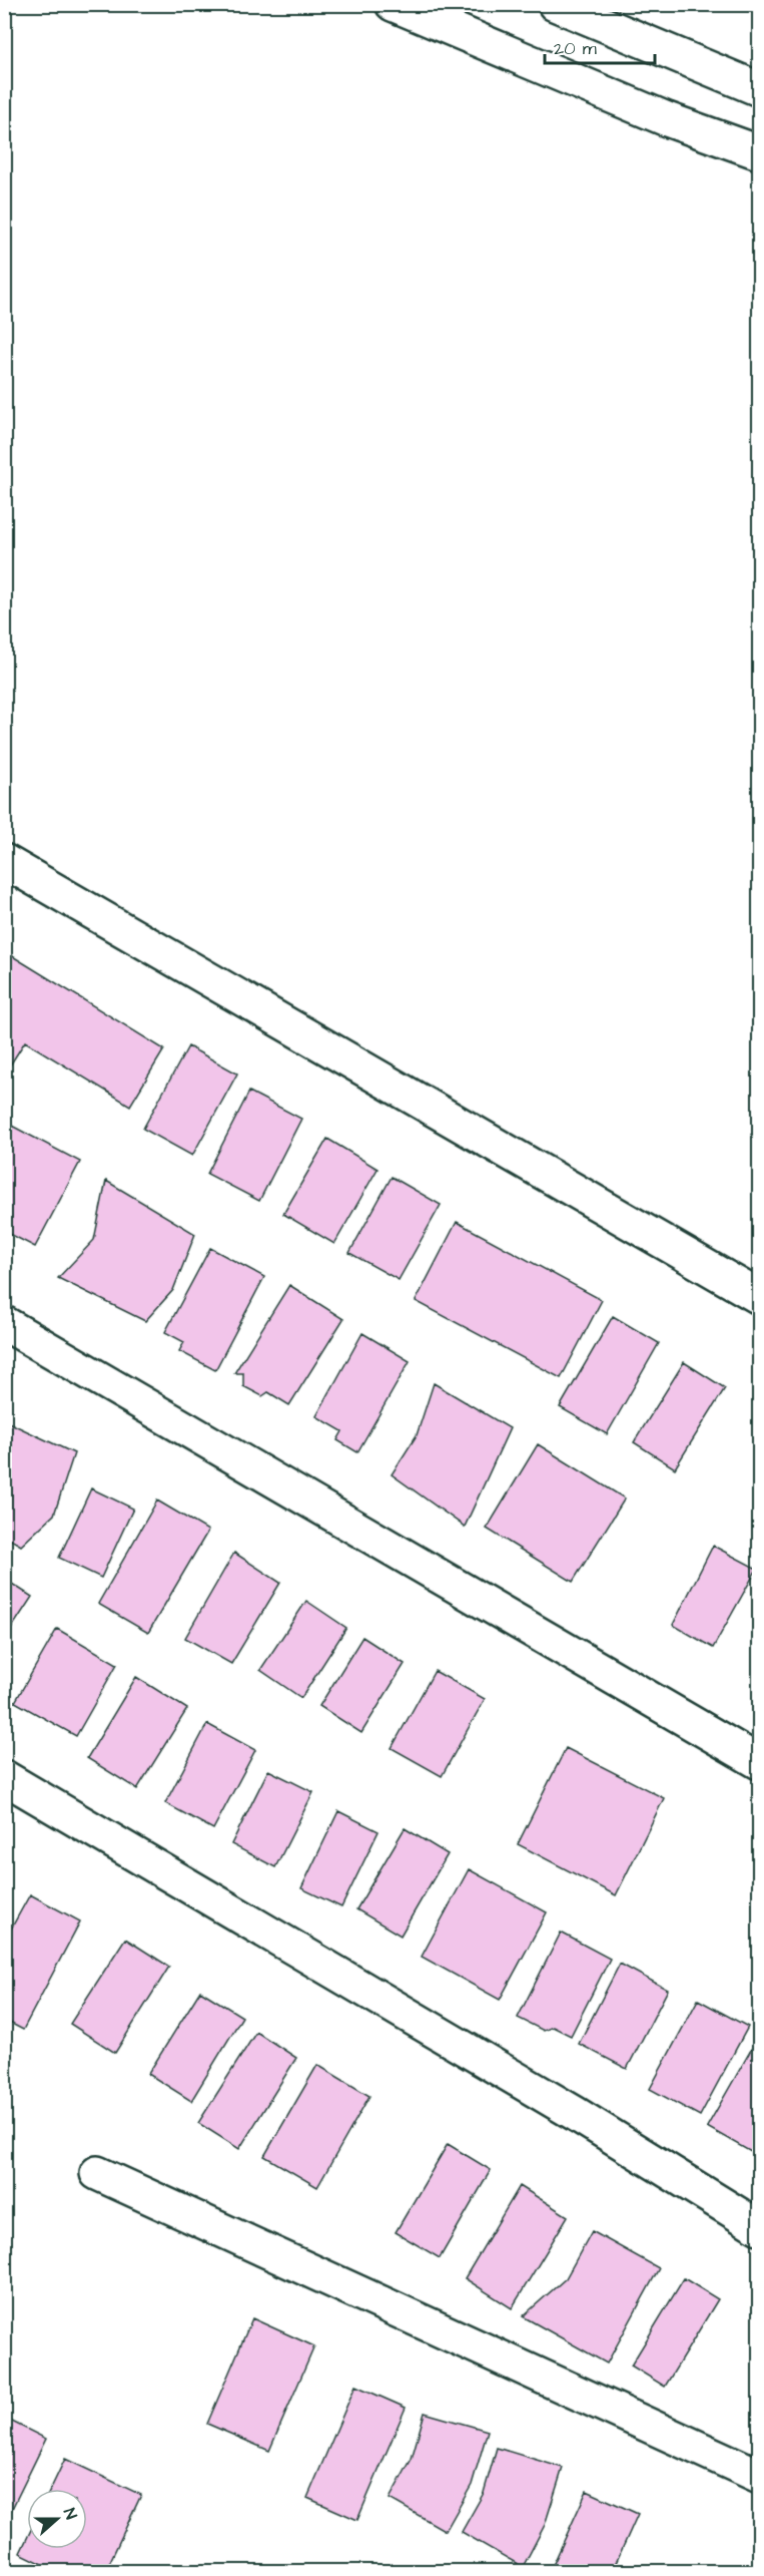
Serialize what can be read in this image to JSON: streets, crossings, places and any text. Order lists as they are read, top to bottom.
{
  "scale_bar": "20 m",
  "north": "right"
}
